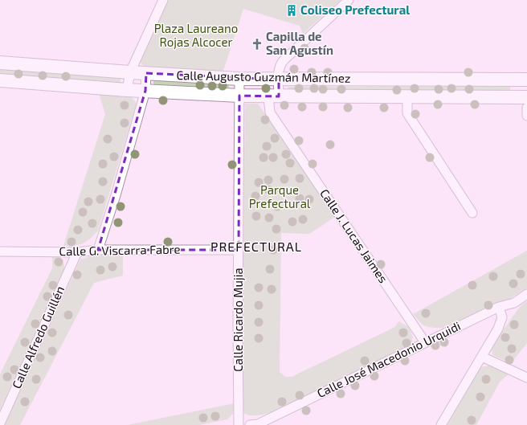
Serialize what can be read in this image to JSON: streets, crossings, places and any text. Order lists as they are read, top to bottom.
{
  "streets": {
    "street": [
      "Calle Augusto Guzmán Martínez",
      "Calle J. Lucas Jaimes",
      "Calle G. Viscarra Fabre",
      "Calle Ricardo Mujia",
      "Calle Alfredo Guillén",
      "Calle José Macedonio Urquidi"
    ]
  },
  "crossings": [
    ["Calle Augusto Guzmán Martínez", "Calle J. Lucas Jaimes"],
    ["Calle Augusto Guzmán Martínez", "Calle Ricardo Mujia"],
    ["Calle J. Lucas Jaimes", "Calle José Macedonio Urquidi"],
    ["Calle G. Viscarra Fabre", "Calle Ricardo Mujia"],
    ["Calle G. Viscarra Fabre", "Calle Alfredo Guillén"]
  ],
  "districts": ["PREFECTURAL"],
  "parks": ["Plaza Laureano Rojas Alcocer", "Parque Prefectural"],
  "places": {
    "building": ["Coliseo Prefectural"],
    "church": ["Capilla de San Agustín"]
  }
}
